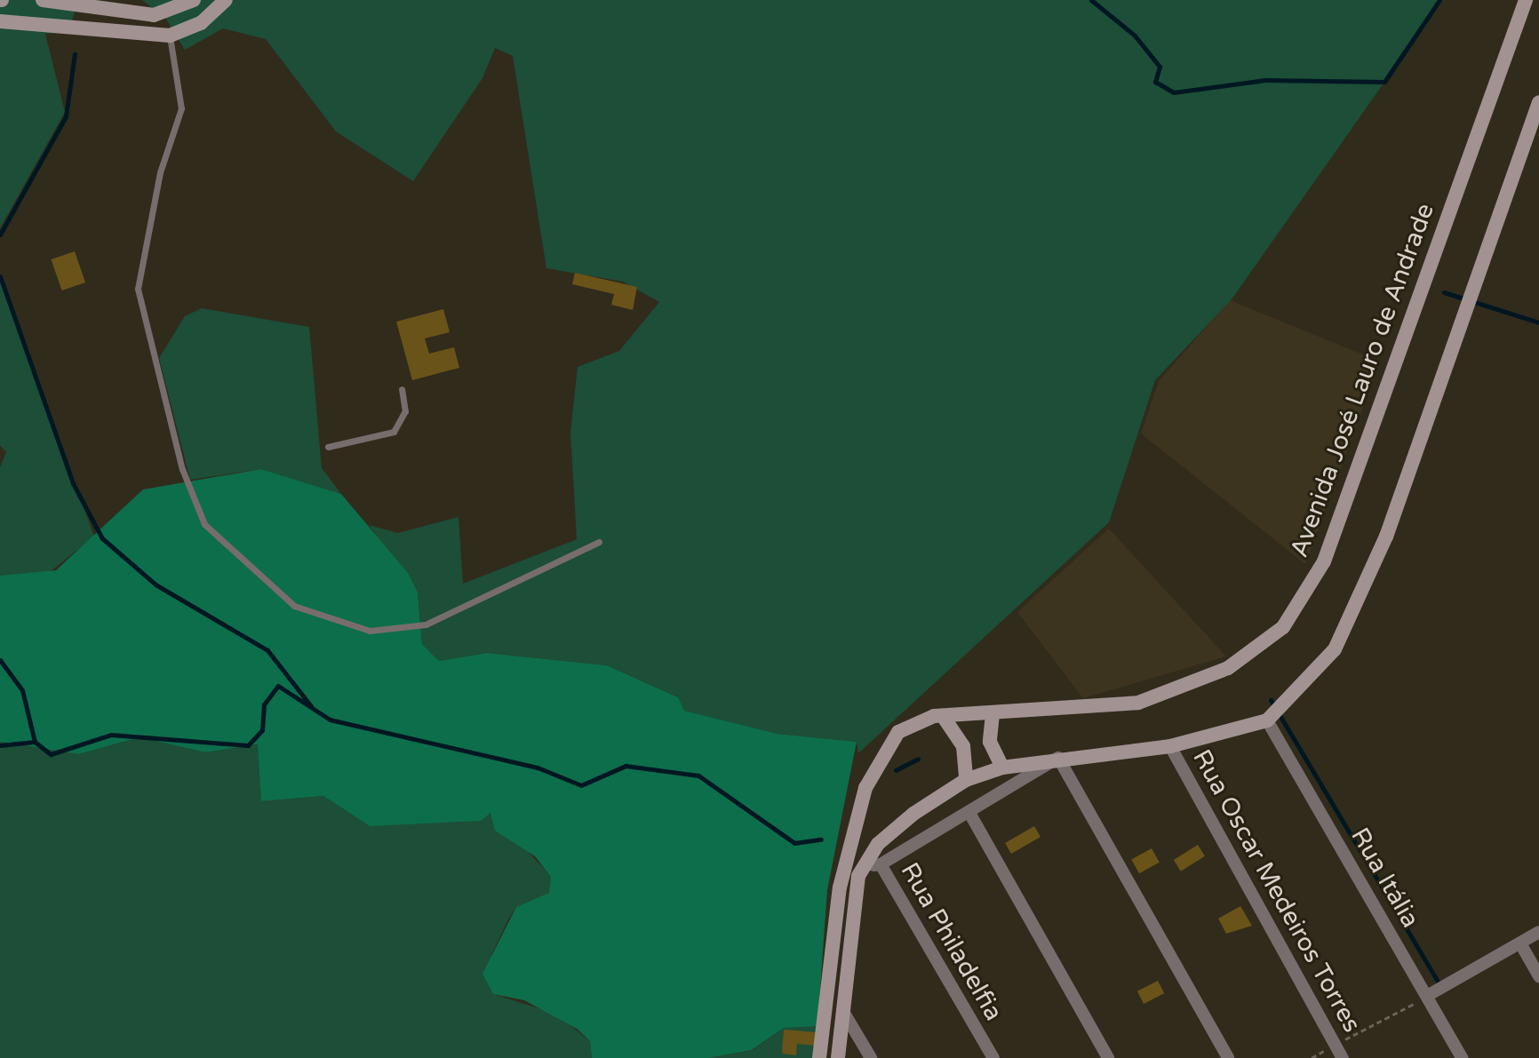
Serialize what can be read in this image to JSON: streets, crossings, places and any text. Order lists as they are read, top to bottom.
{
  "streets": {
    "street": [
      "Avenida José Lauro de Andrade",
      "Rua Itália",
      "Rua Oscar Medeiros Torres",
      "Rua Philadelfia"
    ]
  }
}
